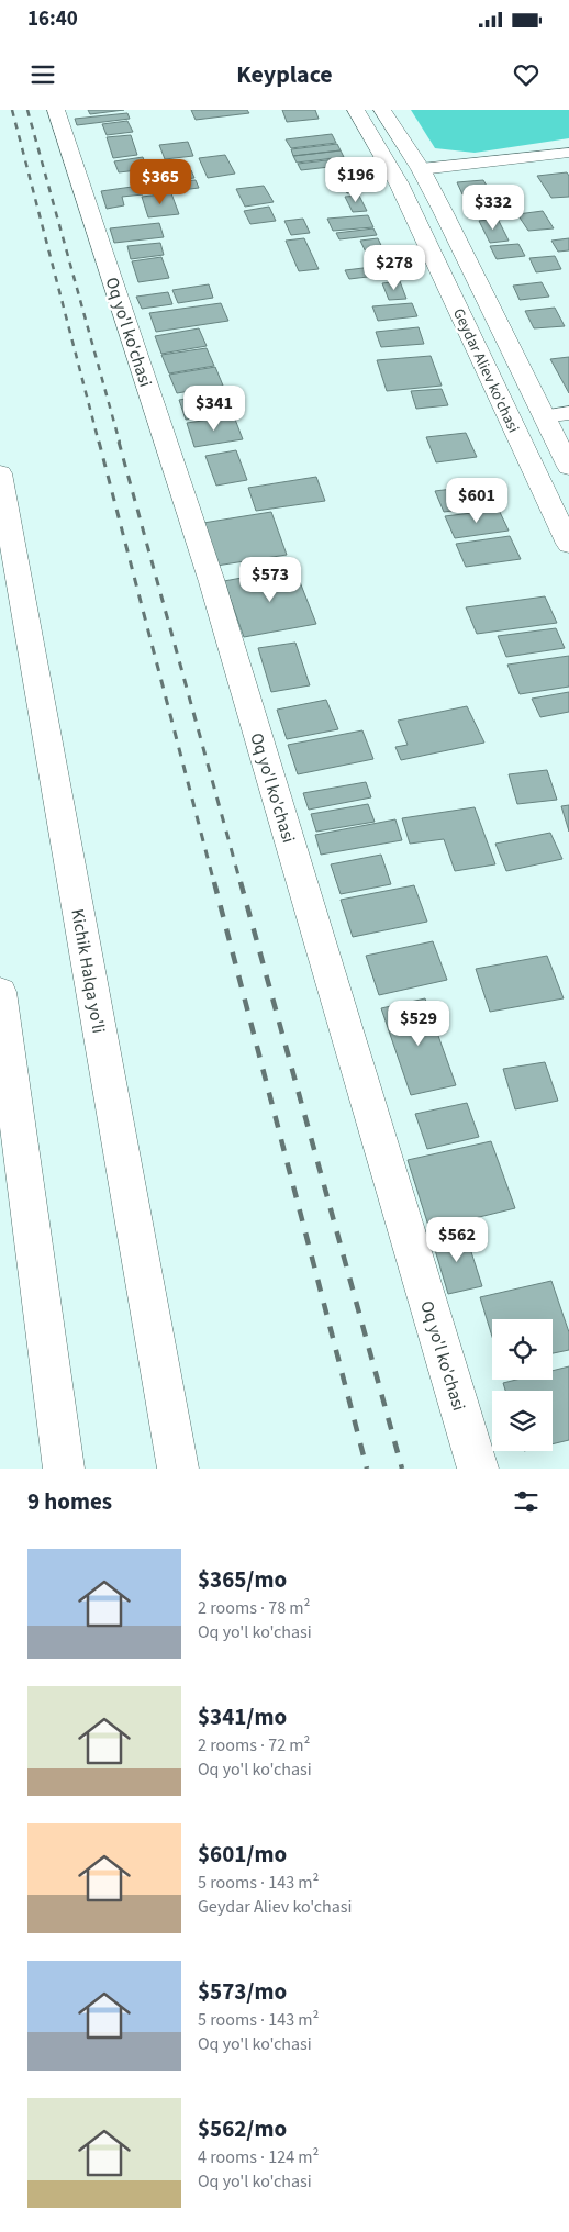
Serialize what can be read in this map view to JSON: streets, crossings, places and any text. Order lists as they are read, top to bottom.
{
  "streets": {
    "main road": ["Oq yo'l ko'chasi", "Geydar Aliev ko'chasi", "Kichik Halqa yo'li"]
  },
  "page": {
    "status": "16:40",
    "header": "Keyplace",
    "price": [
      "$196",
      "$365",
      "$332",
      "$278",
      "$341",
      "$601",
      "$573",
      "$529",
      "$562"
    ],
    "heading": "9 homes",
    "list": [
      {
        "name": "$365/mo",
        "note": "2 rooms · 78 m² · Oq yo'l ko'chasi"
      },
      {
        "name": "$341/mo",
        "note": "2 rooms · 72 m² · Oq yo'l ko'chasi"
      },
      {
        "name": "$601/mo",
        "note": "5 rooms · 143 m² · Geydar Aliev ko'chasi"
      },
      {
        "name": "$573/mo",
        "note": "5 rooms · 143 m² · Oq yo'l ko'chasi"
      },
      {
        "name": "$562/mo",
        "note": "4 rooms · 124 m² · Oq yo'l ko'chasi"
      }
    ]
  }
}
